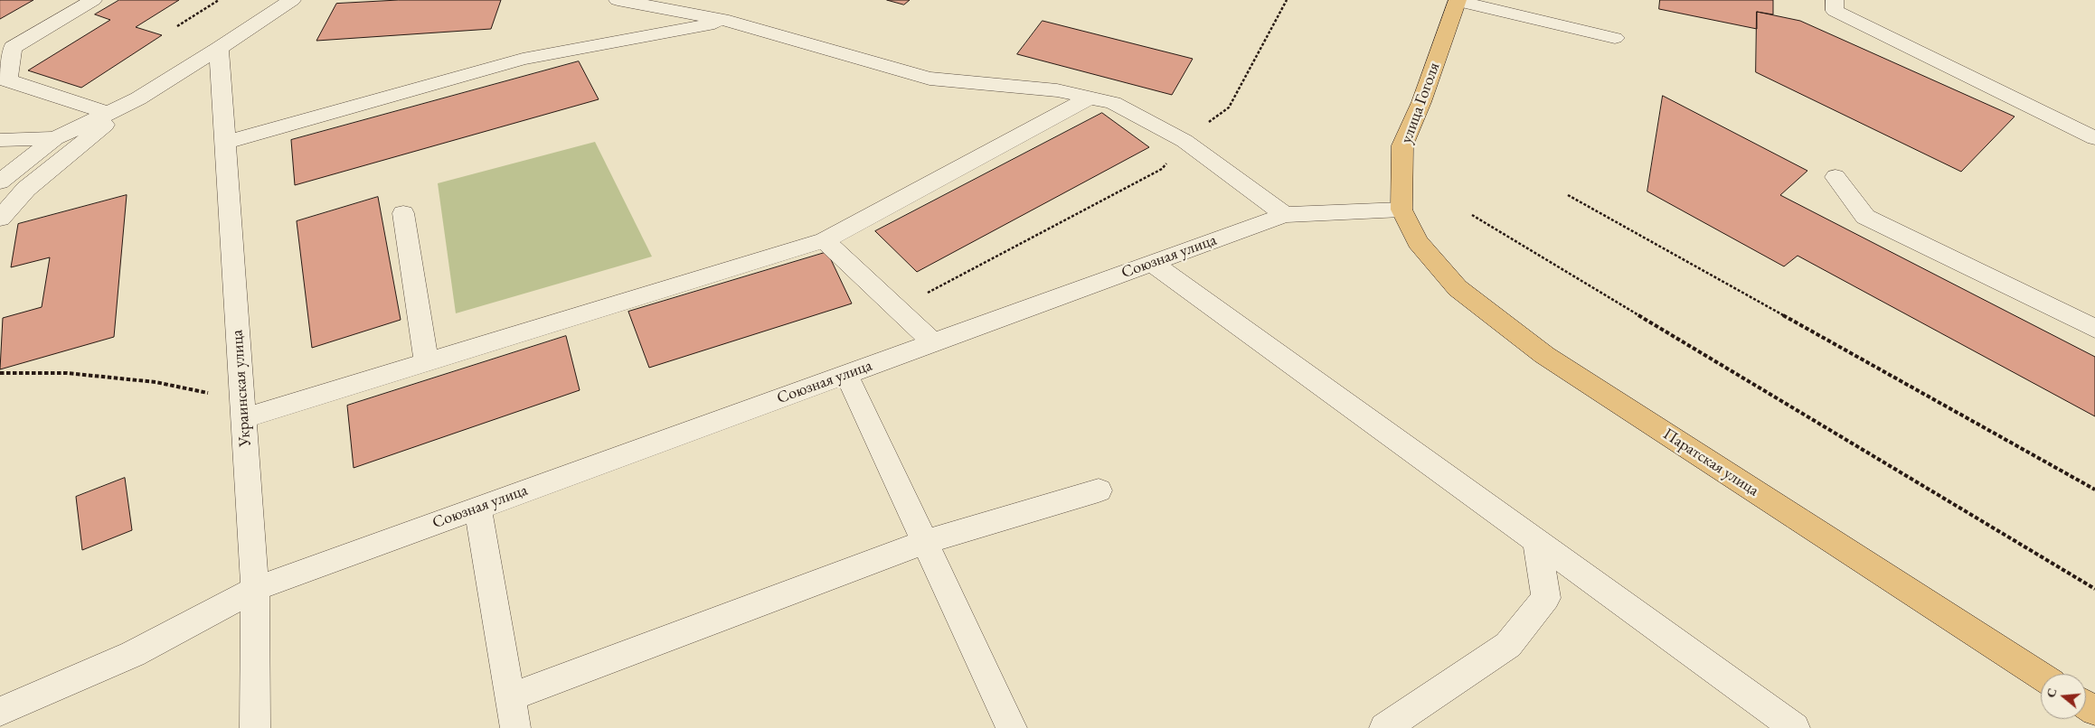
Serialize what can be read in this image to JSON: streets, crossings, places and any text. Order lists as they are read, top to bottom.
{
  "streets": {
    "main road": ["улица Гоголя", "Паратская улица"],
    "street": ["Союзная улица", "Украинская улица"]
  },
  "crossings": [
    ["улица Гоголя", "Союзная улица"],
    ["улица Гоголя", "Паратская улица"],
    ["Союзная улица", "Украинская улица"],
    ["Союзная улица", "Паратская улица"]
  ],
  "north": "left"
}
